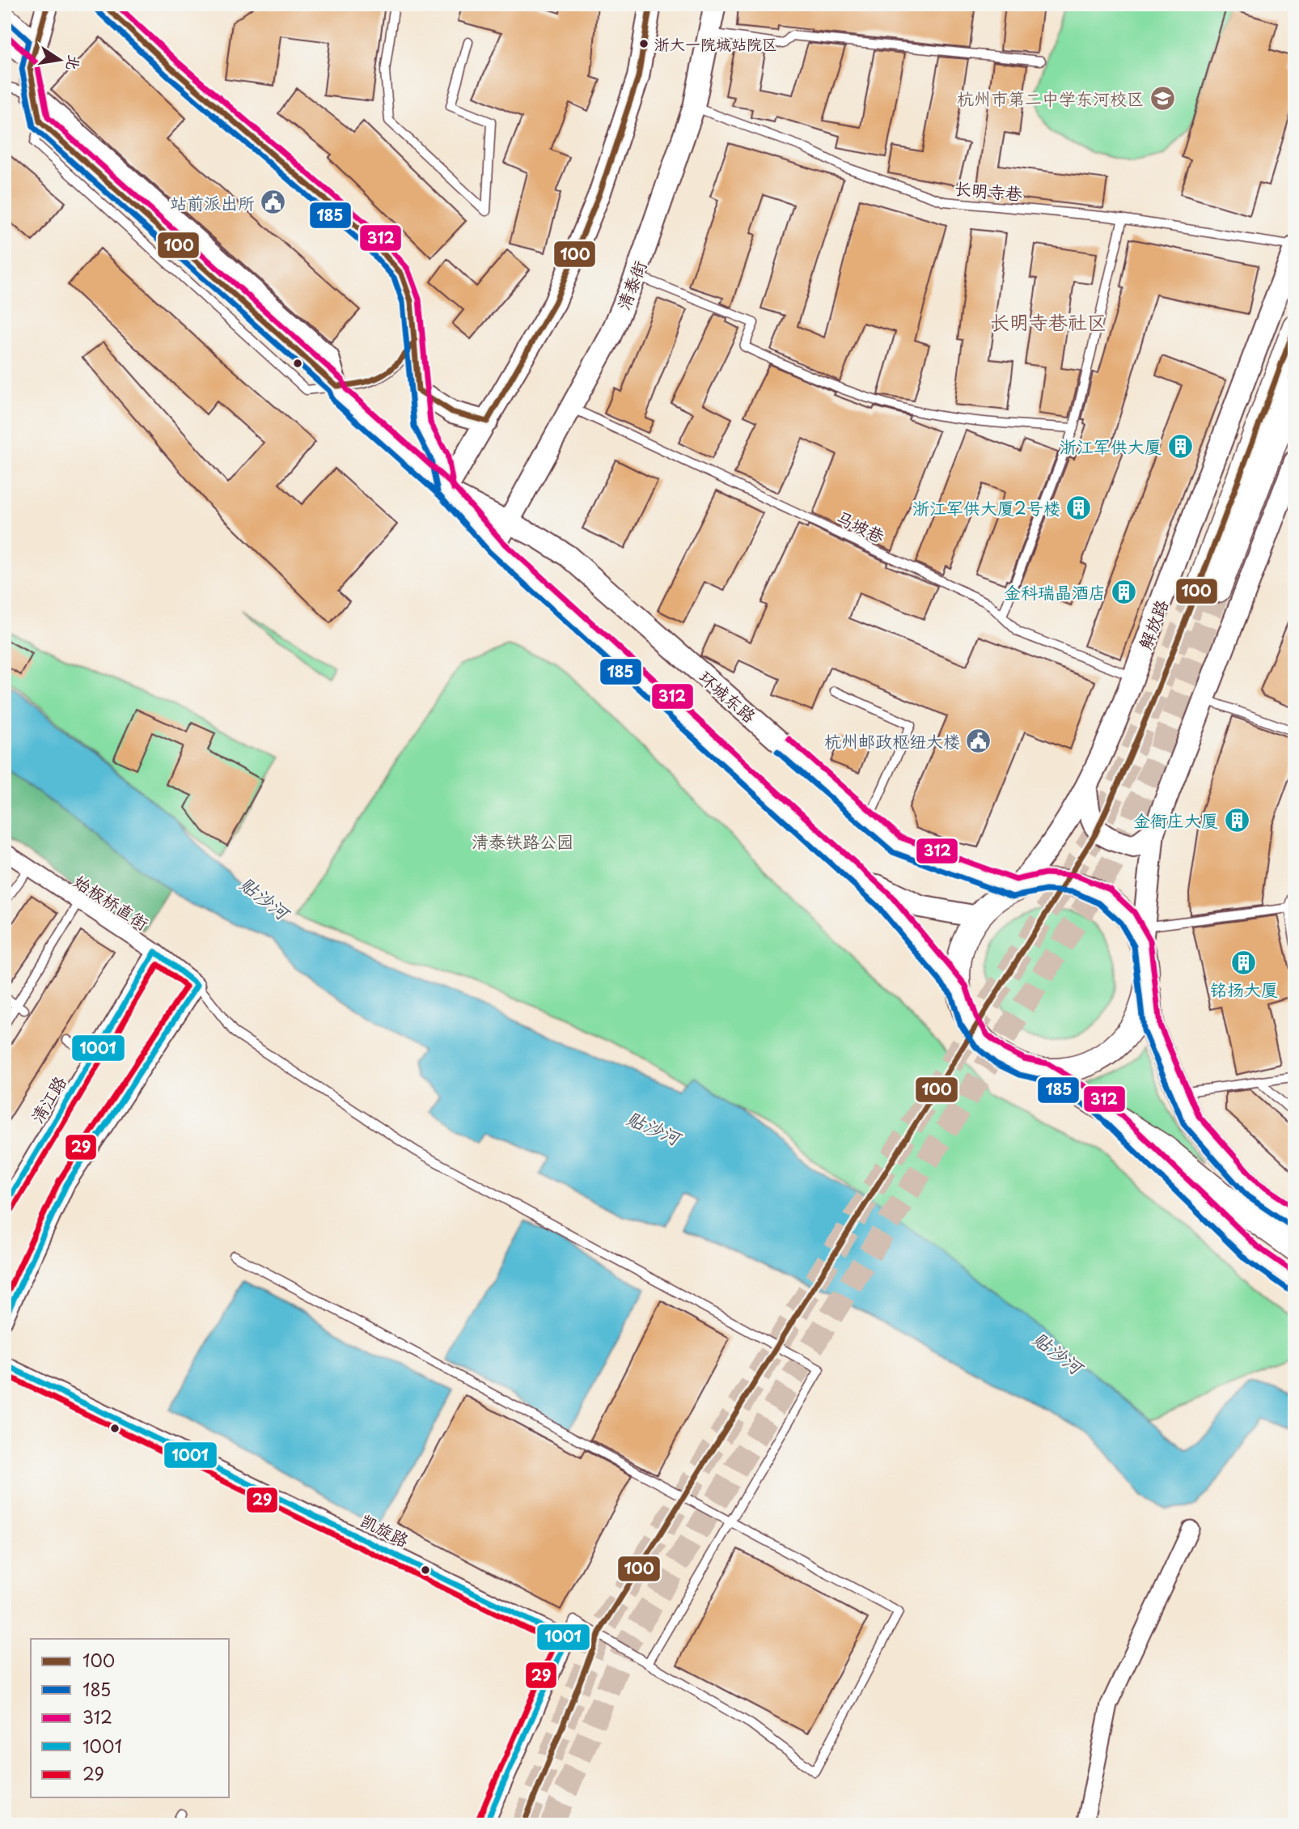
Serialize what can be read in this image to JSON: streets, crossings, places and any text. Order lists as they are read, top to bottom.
{
  "streets": {
    "main road": ["清泰街", "解放路", "环城东路"],
    "street": ["始板桥直街", "清江路", "凯旋路"],
    "lane": ["长明寺巷", "马坡巷"]
  },
  "crossings": [
    ["长明寺巷", "清泰街"],
    ["长明寺巷", "解放路"],
    ["清泰街", "马坡巷"],
    ["清泰街", "环城东路"],
    ["马坡巷", "解放路"],
    ["解放路", "环城东路"],
    ["始板桥直街", "清江路"]
  ],
  "districts": ["长明寺巷社区"],
  "water": ["贴沙河"],
  "parks": ["清泰铁路公园"],
  "places": {
    "other": ["浙大一院城站院区"],
    "school or university": ["杭州市第二中学东河校区"],
    "public building": ["站前派出所", "杭州邮政枢纽大楼"],
    "building": [
      "浙江军供大厦",
      "浙江军供大厦2号楼",
      "金科瑞晶酒店",
      "金衙庄大厦",
      "铭扬大厦"
    ]
  },
  "lines": [
    "transit line 100",
    "transit line 312",
    "transit line 185",
    "transit line 1001",
    "transit line 29"
  ],
  "legend": [
    "100",
    "185",
    "312",
    "1001",
    "29"
  ],
  "north": "right"
}
